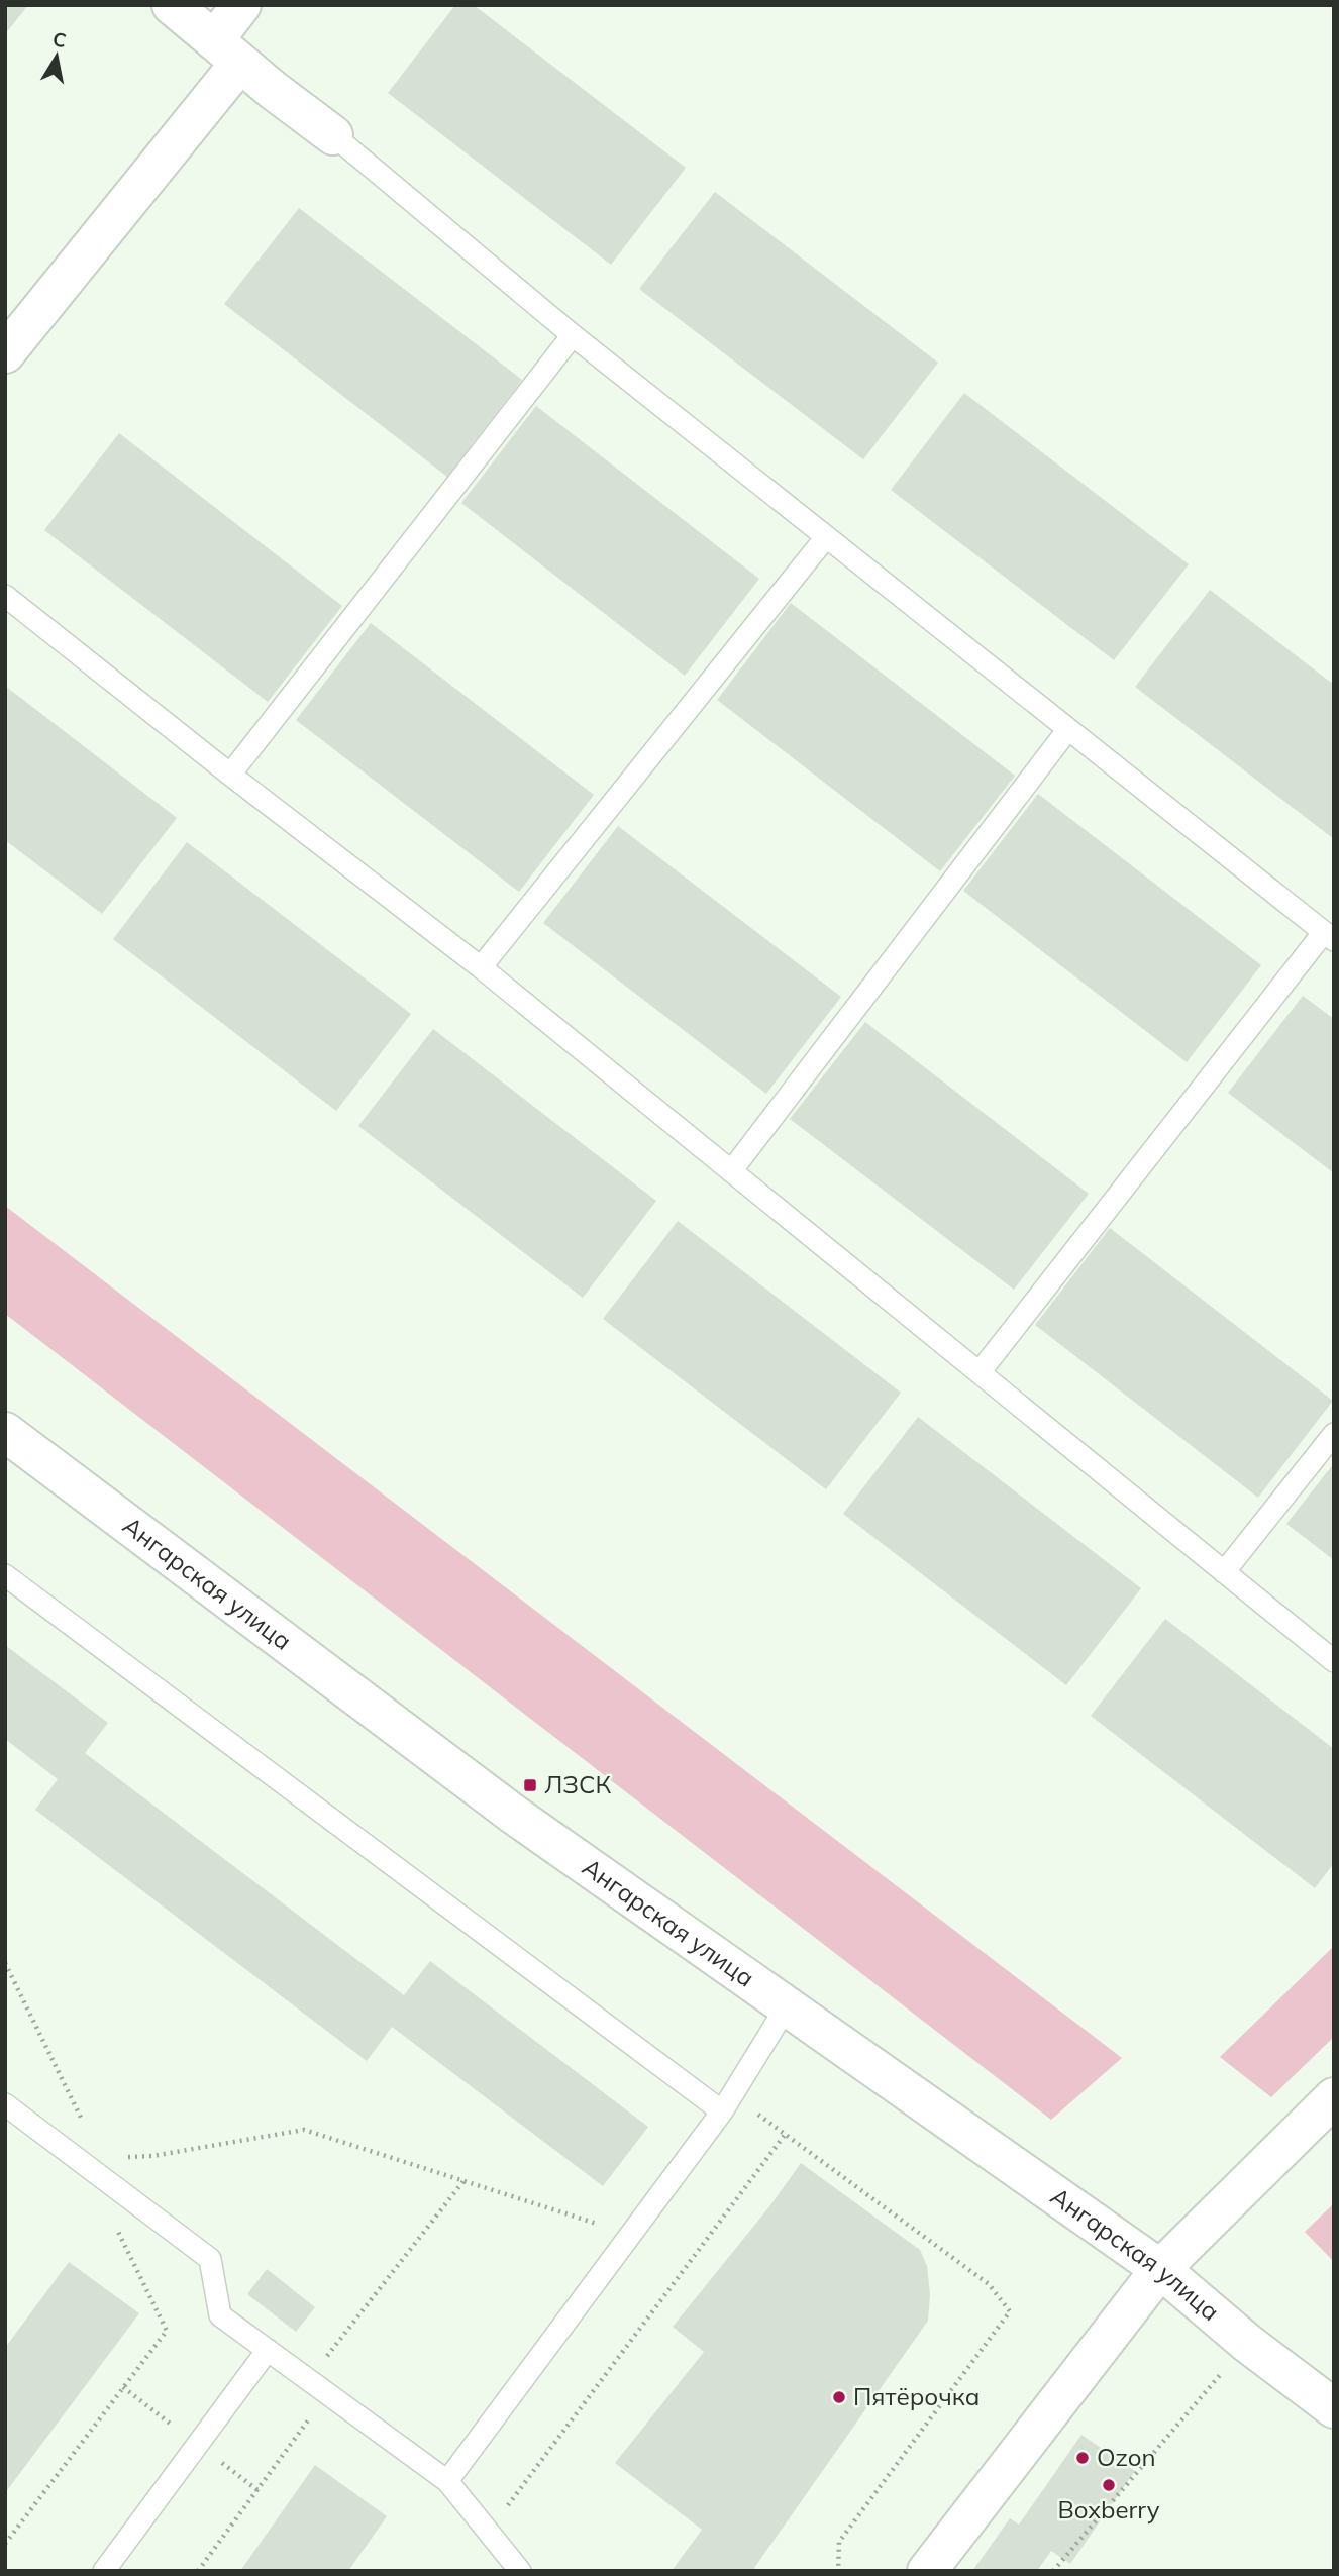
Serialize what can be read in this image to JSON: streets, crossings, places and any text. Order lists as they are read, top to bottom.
{
  "streets": {
    "street": ["Ангарская улица"]
  },
  "places": {
    "transit": ["ЛЗСК"],
    "other": ["Пятёрочка", "Ozon", "Boxberry"]
  },
  "north": "top"
}
